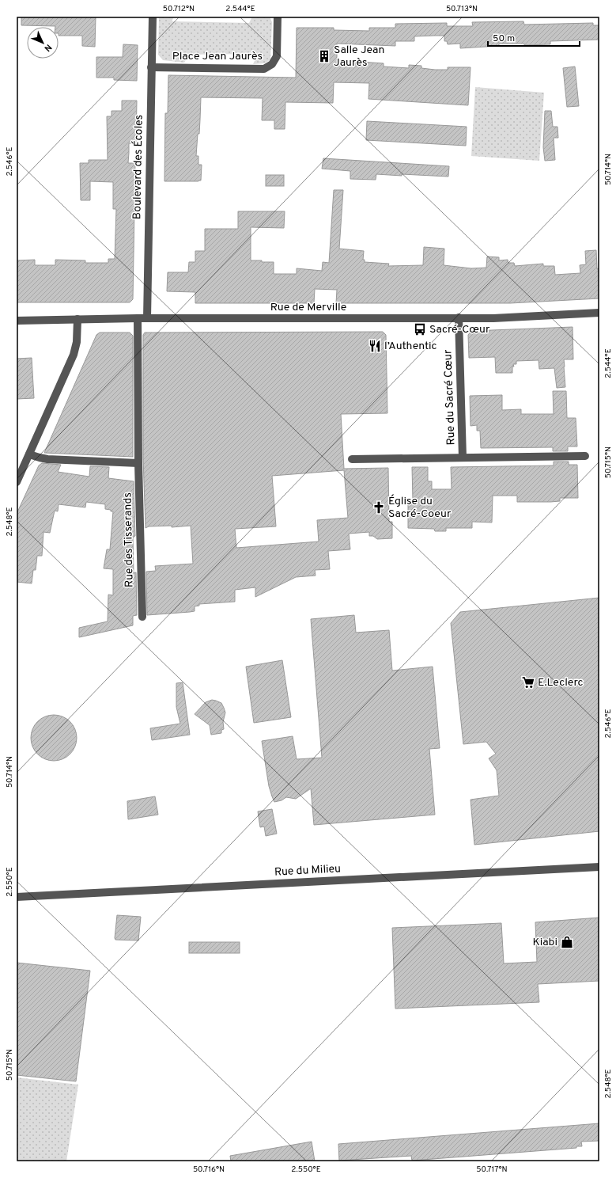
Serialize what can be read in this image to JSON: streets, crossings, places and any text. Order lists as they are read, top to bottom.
{
  "streets": {
    "street": [
      "Place Jean Jaurès",
      "Boulevard des Écoles",
      "Rue de Merville",
      "Rue du Sacré Cœur",
      "Rue des Tisserands",
      "Rue du Milieu"
    ]
  },
  "crossings": [
    ["Place Jean Jaurès", "Boulevard des Écoles"],
    ["Boulevard des Écoles", "Rue de Merville"],
    ["Rue de Merville", "Rue du Sacré Cœur"],
    ["Rue de Merville", "Rue des Tisserands"]
  ],
  "places": {
    "building": ["Salle Jean Jaurès"],
    "bus stop": ["Sacré-Cœur"],
    "restaurant": ["l’Authentic"],
    "church": ["Église du Sacré-Coeur"],
    "supermarket": ["E.Leclerc"],
    "shop": ["Kiabi"]
  },
  "scale_bar": "50 m",
  "north": "bottom right",
  "coordinates": [
    "50.712°N",
    "2.544°E",
    "50.713°N",
    "2.546°E",
    "50.714°N",
    "50.715°N",
    "2.548°E",
    "2.550°E",
    "50.716°N",
    "50.717°N"
  ]
}
